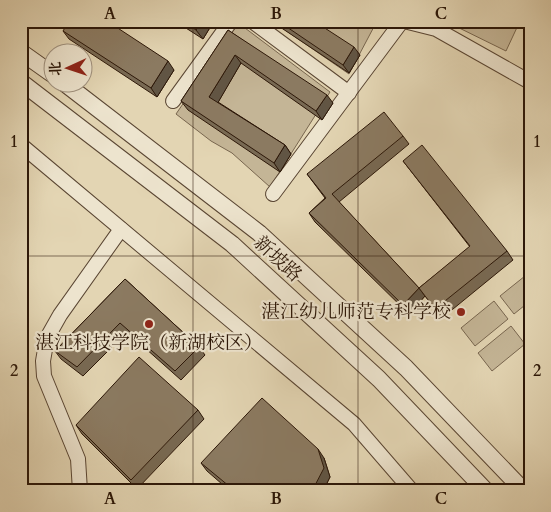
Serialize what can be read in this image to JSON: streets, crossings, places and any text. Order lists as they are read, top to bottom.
{
  "streets": {
    "street": ["新坡路"]
  },
  "places": ["湛江幼儿师范专科学校", "湛江科技学院（新湖校区）"],
  "north": "left",
  "grid": {
    "columns": ["A", "B", "C"],
    "rows": ["1", "2"]
  }
}
